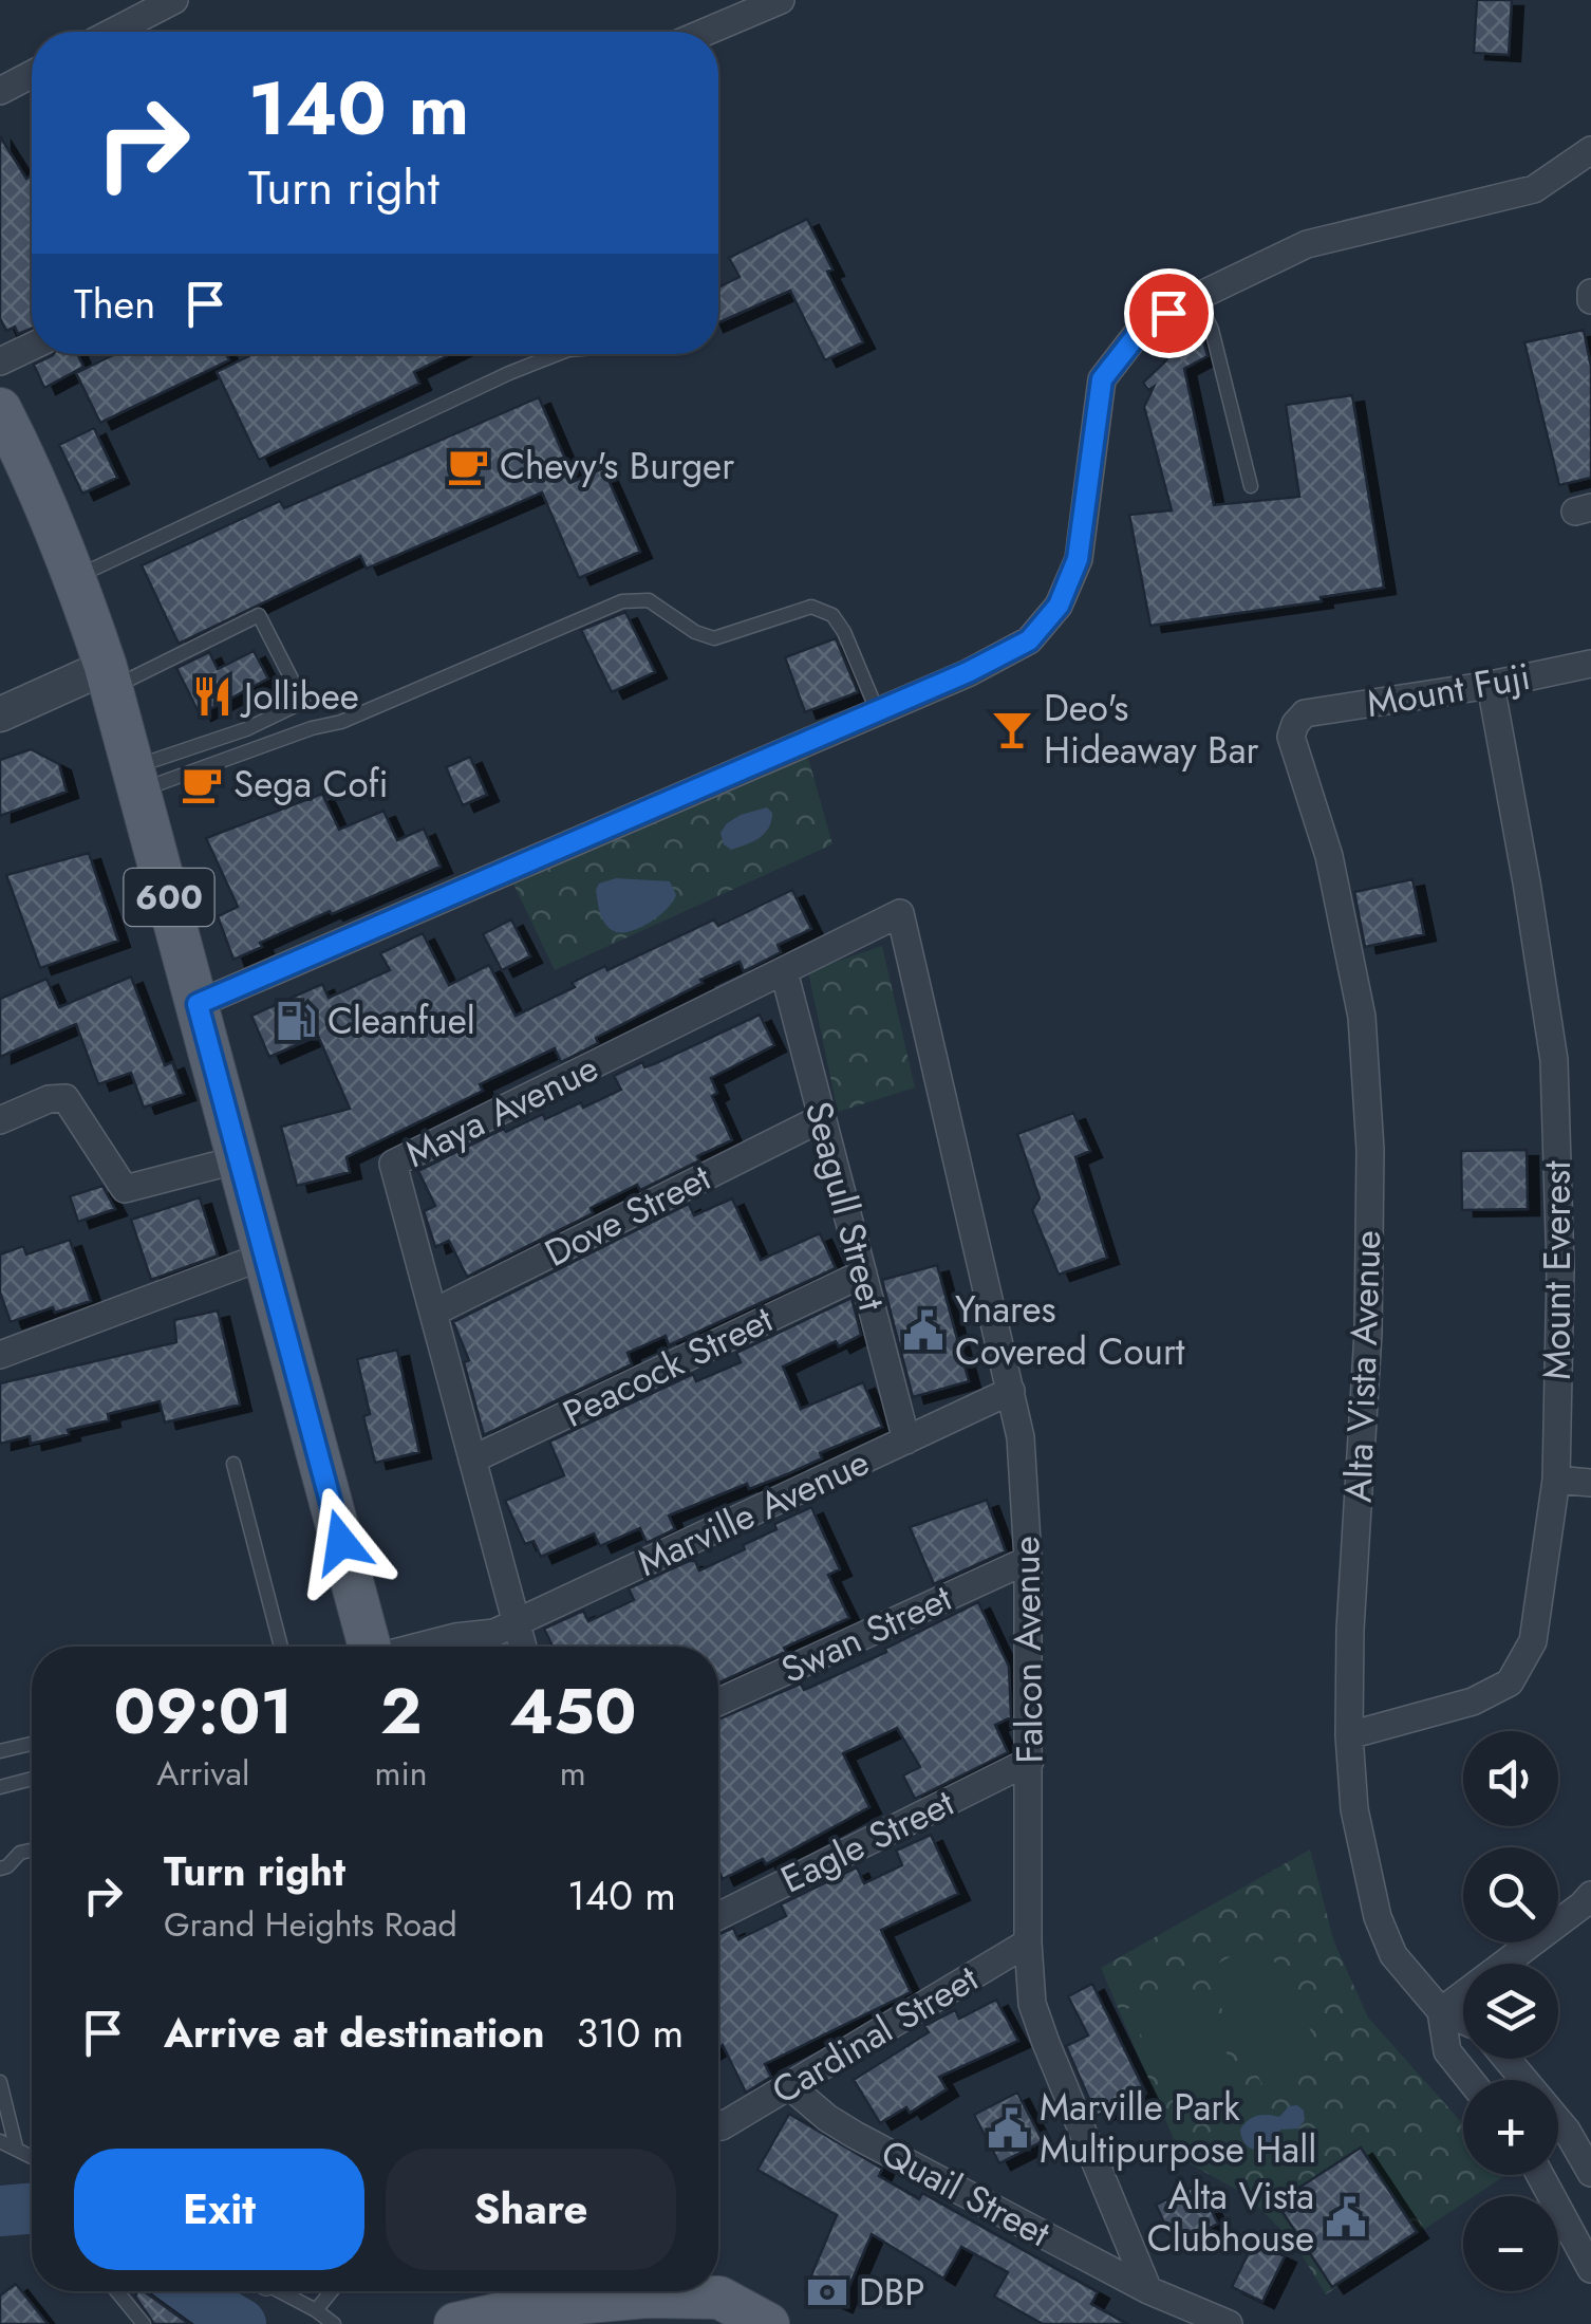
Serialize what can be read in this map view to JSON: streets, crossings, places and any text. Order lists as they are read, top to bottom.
{
  "streets": {
    "main road": ["600"],
    "street": [
      "Mount Fuji",
      "Maya Avenue",
      "Seagull Street",
      "Dove Street",
      "Mount Everest",
      "Peacock Street",
      "Alta Vista Avenue",
      "Marville Avenue",
      "Swan Street",
      "Falcon Avenue",
      "Eagle Street",
      "Cardinal Street",
      "Quail Street"
    ]
  },
  "crossings": [
    ["Mount Fuji", "Mount Everest"],
    ["Mount Fuji", "Alta Vista Avenue"],
    ["Maya Avenue", "Seagull Street"],
    ["Maya Avenue", "Dove Street"],
    ["Maya Avenue", "Peacock Street"],
    ["Maya Avenue", "Marville Avenue"],
    ["Maya Avenue", "Falcon Avenue"],
    ["Seagull Street", "Dove Street"],
    ["Seagull Street", "Peacock Street"],
    ["Seagull Street", "Marville Avenue"],
    ["Mount Everest", "Alta Vista Avenue"],
    ["Marville Avenue", "Falcon Avenue"],
    ["Swan Street", "Falcon Avenue"],
    ["Falcon Avenue", "Eagle Street"],
    ["Falcon Avenue", "Cardinal Street"],
    ["Falcon Avenue", "Quail Street"],
    ["Cardinal Street", "Quail Street"]
  ],
  "places": {
    "cafe": ["Chevy's Burger", "Sega Cofi"],
    "restaurant": ["Jollibee"],
    "bar": ["Deo's Hideaway Bar"],
    "fuel station": ["Cleanfuel"],
    "public building": ["Ynares Covered Court", "Marville Park Multipurpose Hall", "Alta Vista Clubhouse"],
    "bank": ["DBP"]
  },
  "page": {
    "turn": ["140 m", "Turn right"],
    "then": "Then",
    "eta": [
      "09:01",
      "Arrival",
      "2",
      "min",
      "450",
      "m"
    ],
    "map_buttons": ["+", "−"],
    "list": [
      {
        "name": "Turn right",
        "note": "Grand Heights Road",
        "value": "140 m"
      },
      {
        "name": "Arrive at destination",
        "value": "310 m"
      }
    ],
    "buttons": ["Exit", "Share"]
  }
}
